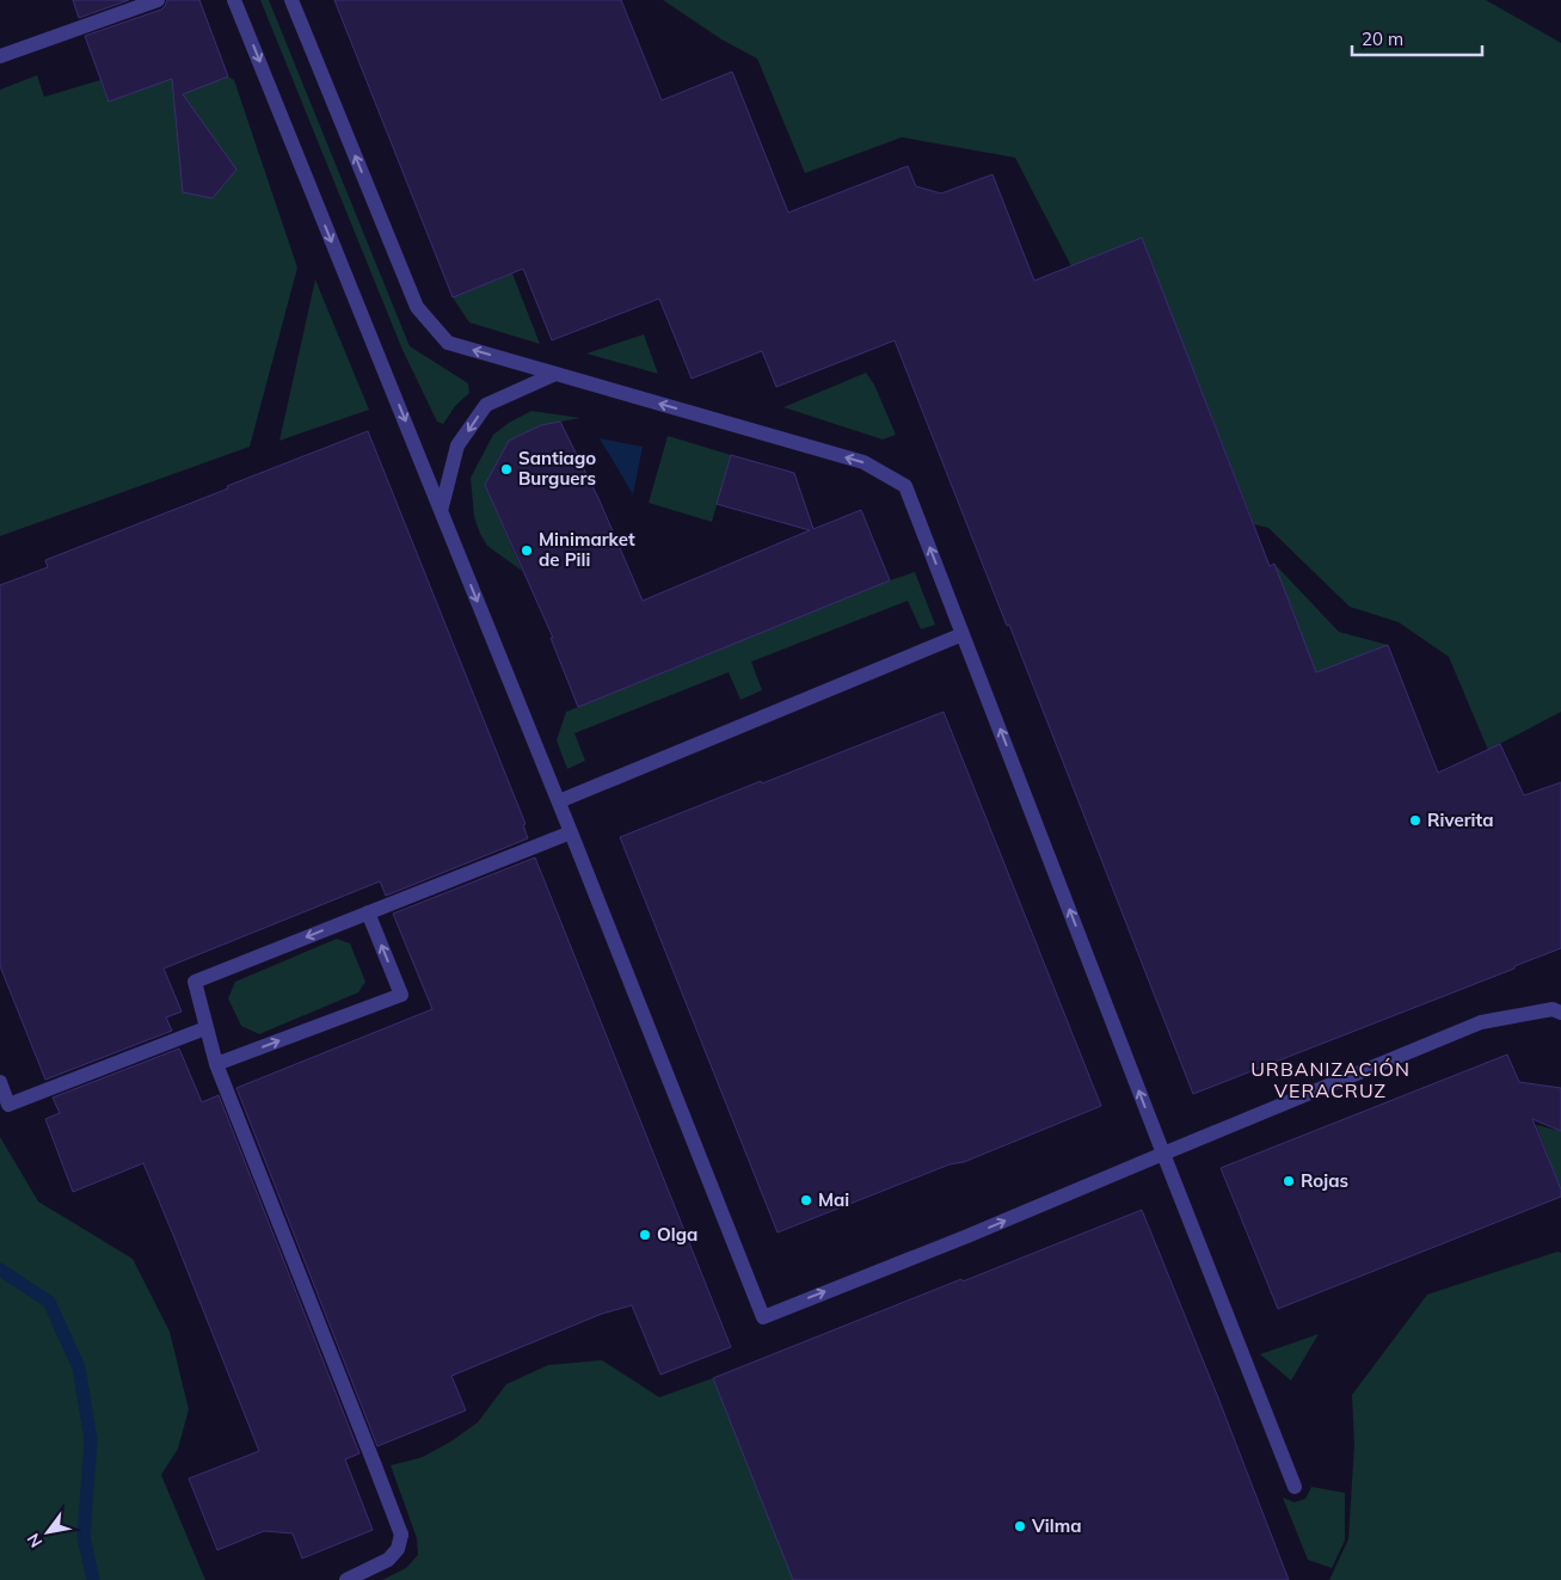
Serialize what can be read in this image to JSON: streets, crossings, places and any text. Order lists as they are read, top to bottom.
{
  "districts": ["URBANIZACIÓN VERACRUZ"],
  "places": [
    "Santiago Burguers",
    "Minimarket de Pili",
    "Riverita",
    "Rojas",
    "Mai",
    "Olga",
    "Vilma"
  ],
  "scale_bar": "20 m",
  "north": "bottom left"
}
